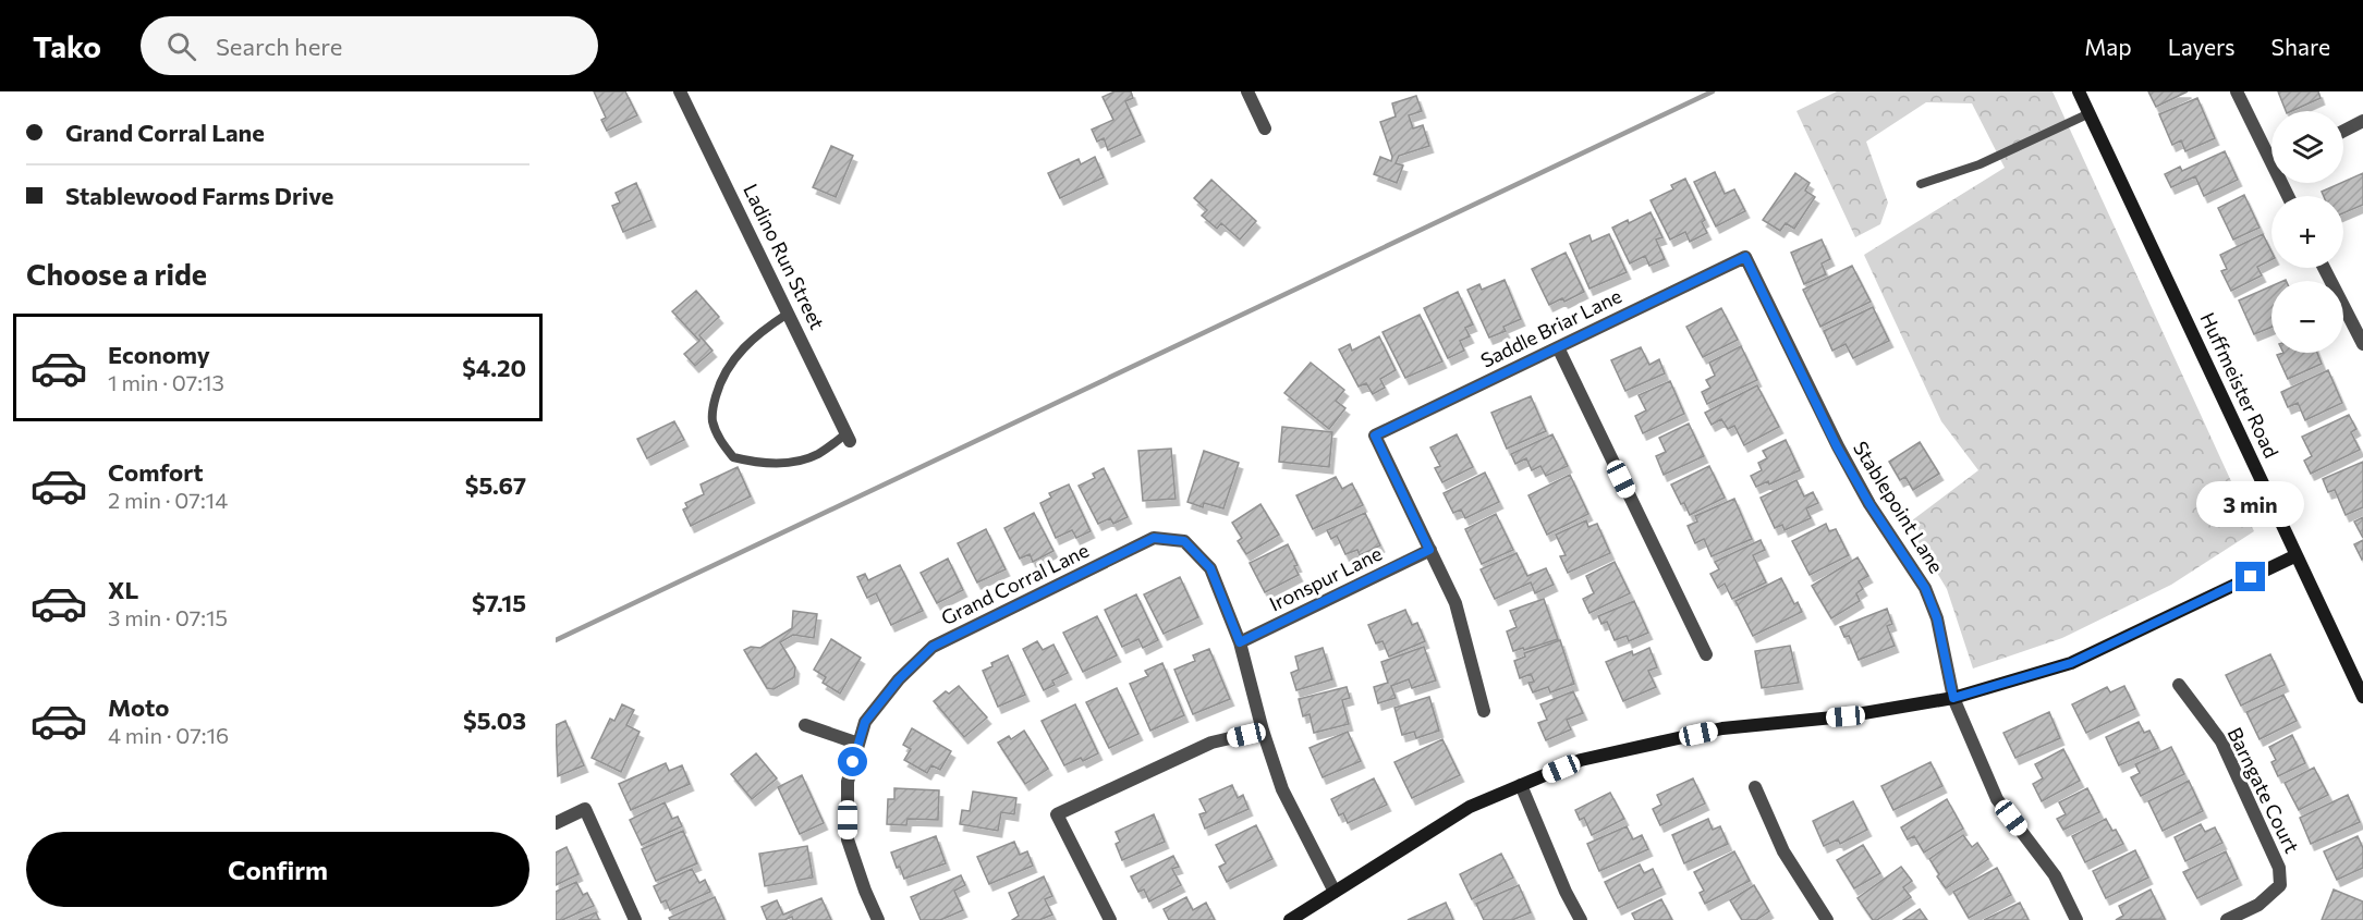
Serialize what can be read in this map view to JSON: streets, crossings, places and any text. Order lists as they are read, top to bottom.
{
  "streets": {
    "street": [
      "Ladino Run Street",
      "Saddle Briar Lane",
      "Huffmeister Road",
      "Stablepoint Lane",
      "Ironspur Lane",
      "Grand Corral Lane",
      "Barngate Court"
    ]
  },
  "crossings": [
    ["Saddle Briar Lane", "Stablepoint Lane"],
    ["Saddle Briar Lane", "Ironspur Lane"],
    ["Ironspur Lane", "Grand Corral Lane"]
  ],
  "page": {
    "header": "Tako",
    "search": "Search here",
    "nav": ["Map", "Layers", "Share"],
    "banner": ["Grand Corral Lane", "Stablewood Farms Drive"],
    "map_buttons": ["+", "−"],
    "heading": "Choose a ride",
    "list": [
      {
        "name": "Economy",
        "note": "1 min · 07:13",
        "value": "$4.20"
      },
      {
        "name": "Comfort",
        "note": "2 min · 07:14",
        "value": "$5.67"
      },
      {
        "name": "XL",
        "note": "3 min · 07:15",
        "value": "$7.15"
      },
      {
        "name": "Moto",
        "note": "4 min · 07:16",
        "value": "$5.03"
      }
    ],
    "bubble": "3 min",
    "buttons": "Confirm"
  }
}
